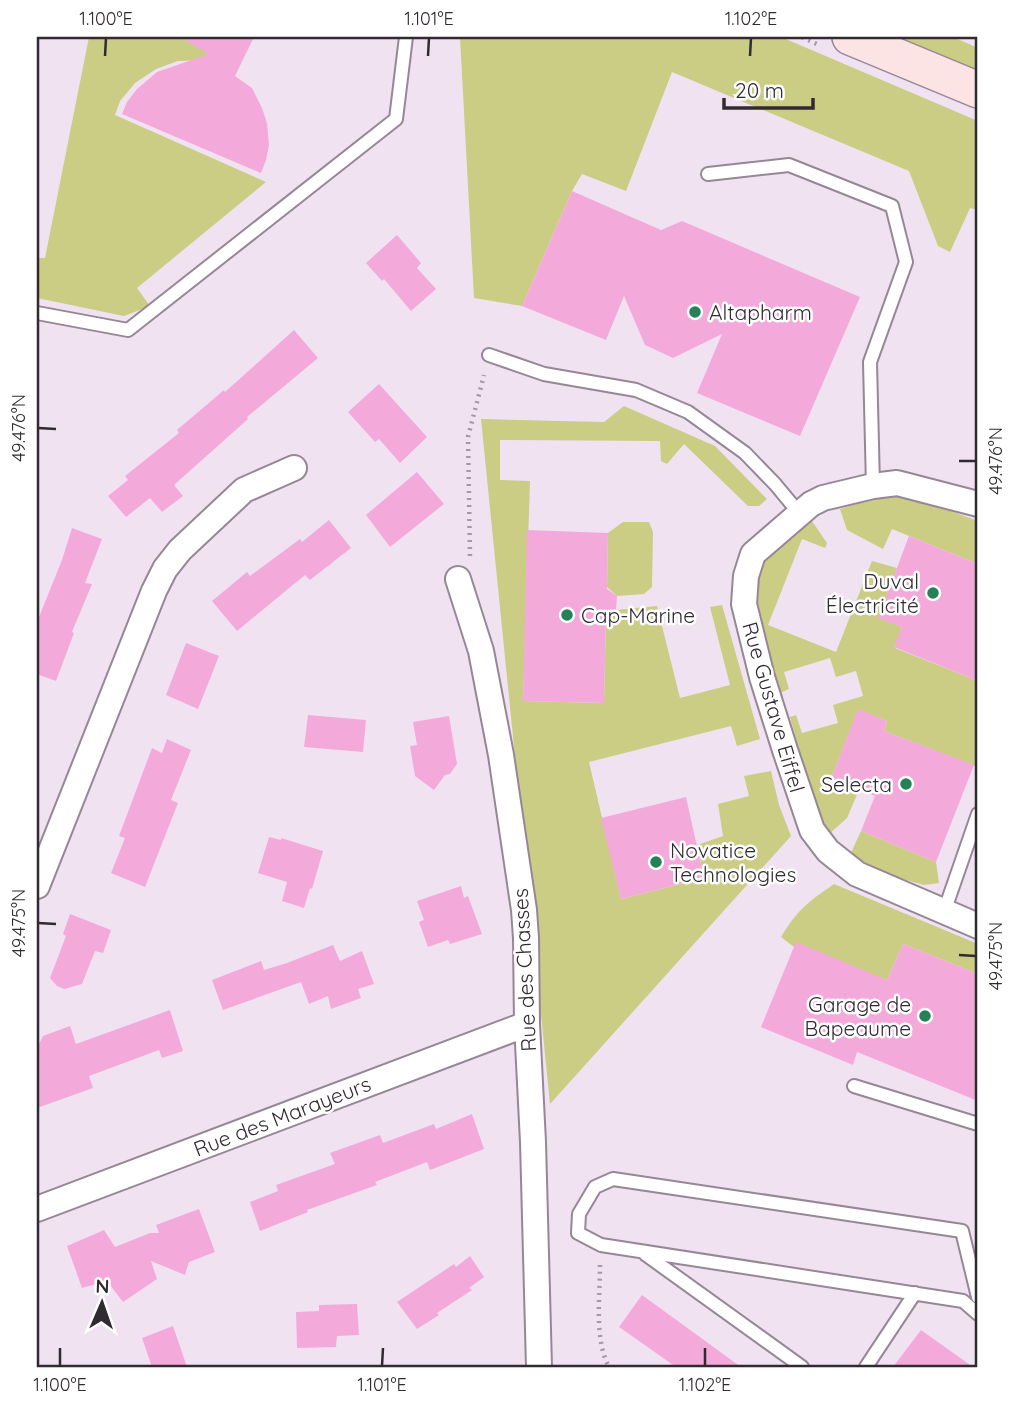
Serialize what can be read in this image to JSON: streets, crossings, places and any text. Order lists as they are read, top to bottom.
{
  "streets": {
    "street": ["Rue Gustave Eiffel", "Rue des Chasses", "Rue des Marayeurs"]
  },
  "crossings": [
    ["Rue des Chasses", "Rue des Marayeurs"]
  ],
  "places": [
    "Altapharm",
    "Duval Électricité",
    "Cap-Marine",
    "Selecta",
    "Novatice Technologies",
    "Garage de Bapeaume"
  ],
  "scale_bar": "20 m",
  "north": "top",
  "coordinates": [
    "1.100°E",
    "1.101°E",
    "1.102°E",
    "49.476°N",
    "49.475°N"
  ]
}
